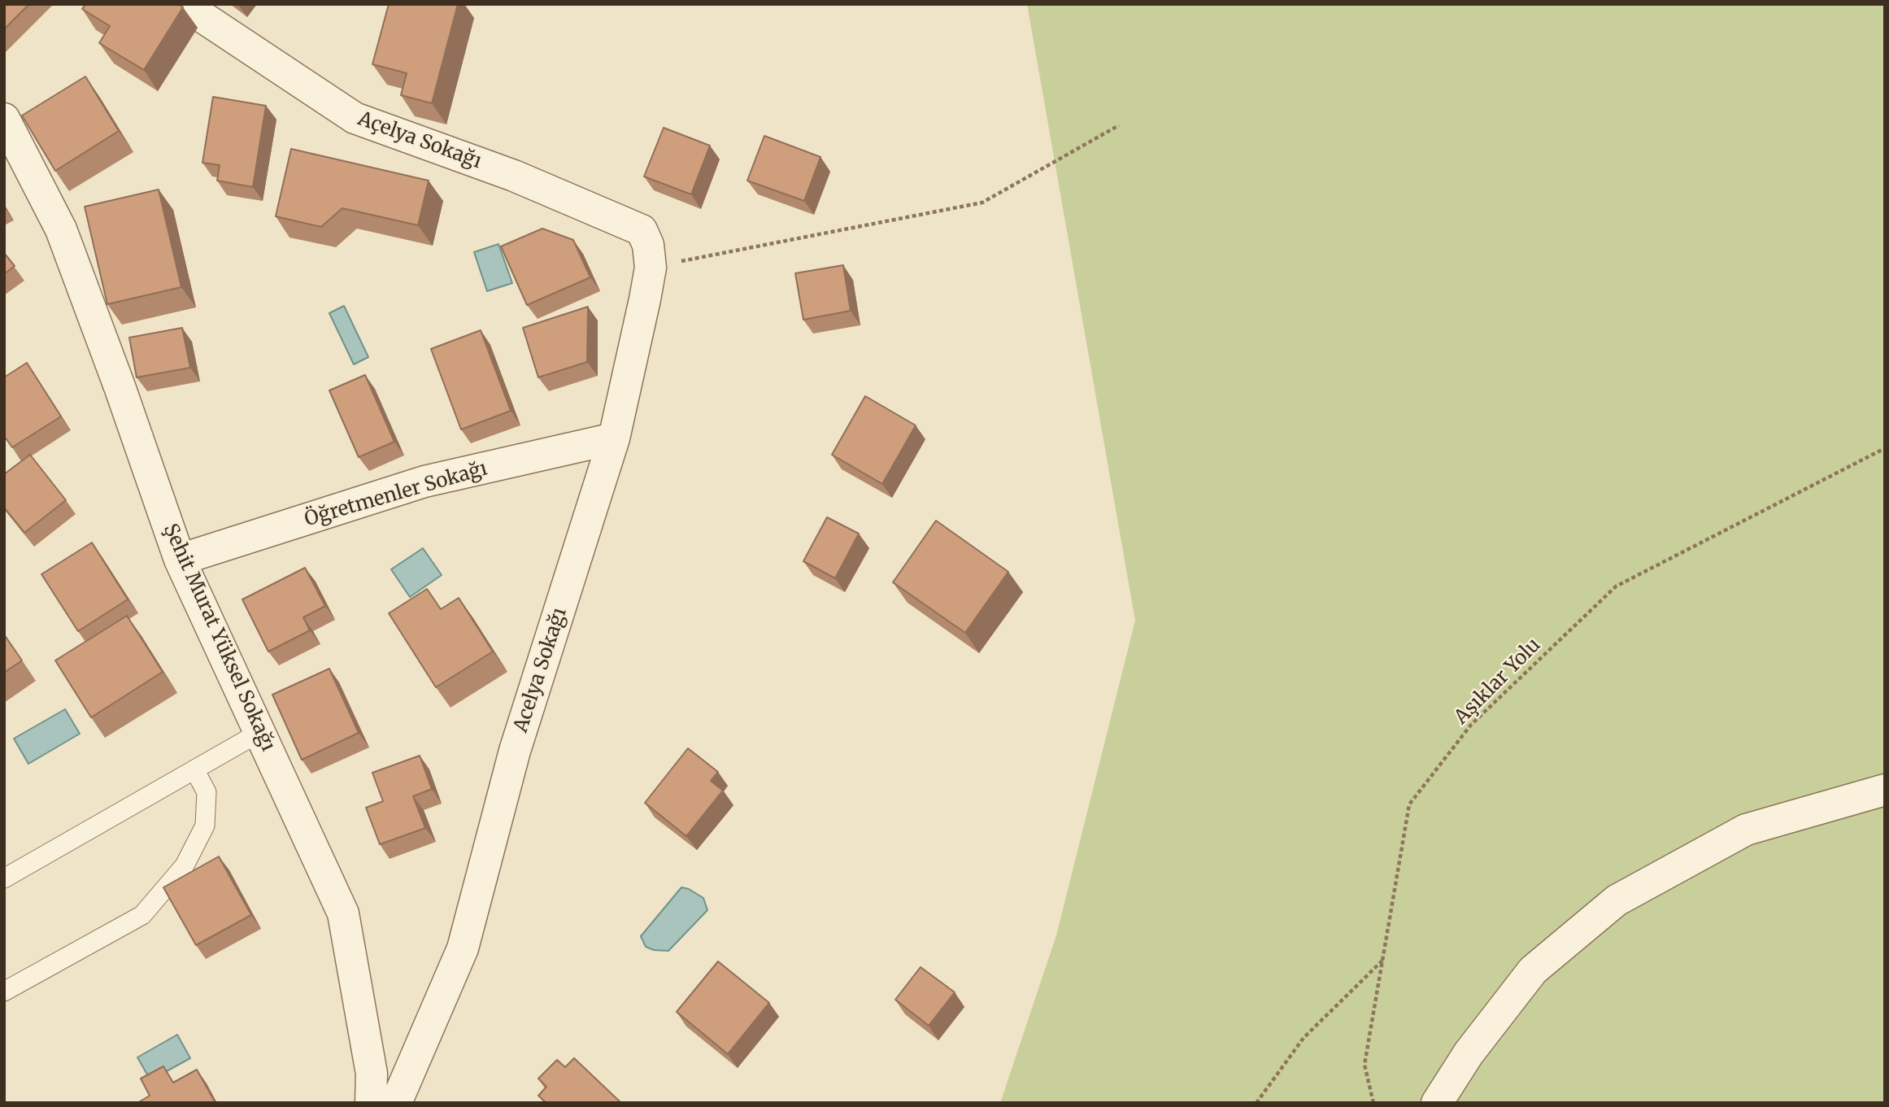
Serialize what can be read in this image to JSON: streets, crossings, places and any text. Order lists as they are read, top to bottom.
{
  "streets": {
    "street": [
      "Açelya Sokağı",
      "Öğretmenler Sokağı",
      "Şehit Murat Yüksel Sokağı",
      "Acelya Sokağı"
    ],
    "path": ["Aşıklar Yolu"]
  },
  "crossings": [
    ["Açelya Sokağı", "Acelya Sokağı"],
    ["Öğretmenler Sokağı", "Şehit Murat Yüksel Sokağı"],
    ["Öğretmenler Sokağı", "Acelya Sokağı"]
  ]
}
